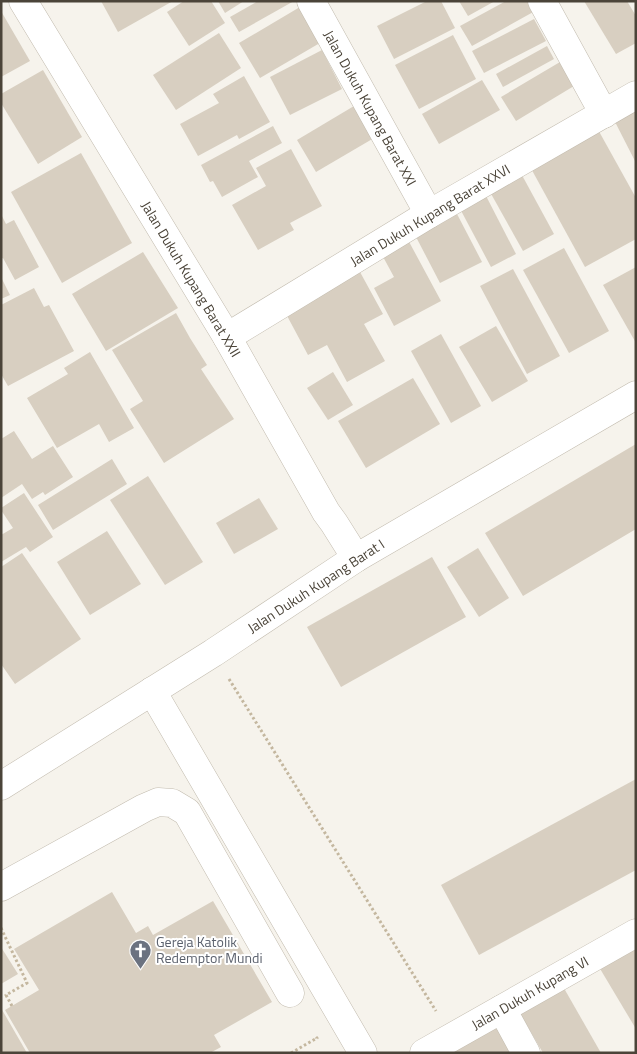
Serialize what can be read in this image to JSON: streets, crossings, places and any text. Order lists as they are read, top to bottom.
{
  "streets": {
    "street": [
      "Jalan Dukuh Kupang Barat XXI",
      "Jalan Dukuh Kupang Barat XXVI",
      "Jalan Dukuh Kupang Barat XXII",
      "Jalan Dukuh Kupang Barat I",
      "Jalan Dukuh Kupang VI"
    ]
  },
  "crossings": [
    ["Jalan Dukuh Kupang Barat XXI", "Jalan Dukuh Kupang Barat XXVI"],
    ["Jalan Dukuh Kupang Barat XXVI", "Jalan Dukuh Kupang Barat XXII"],
    ["Jalan Dukuh Kupang Barat XXII", "Jalan Dukuh Kupang Barat I"]
  ],
  "places": {
    "church": ["Gereja Katolik Redemptor Mundi"]
  }
}
